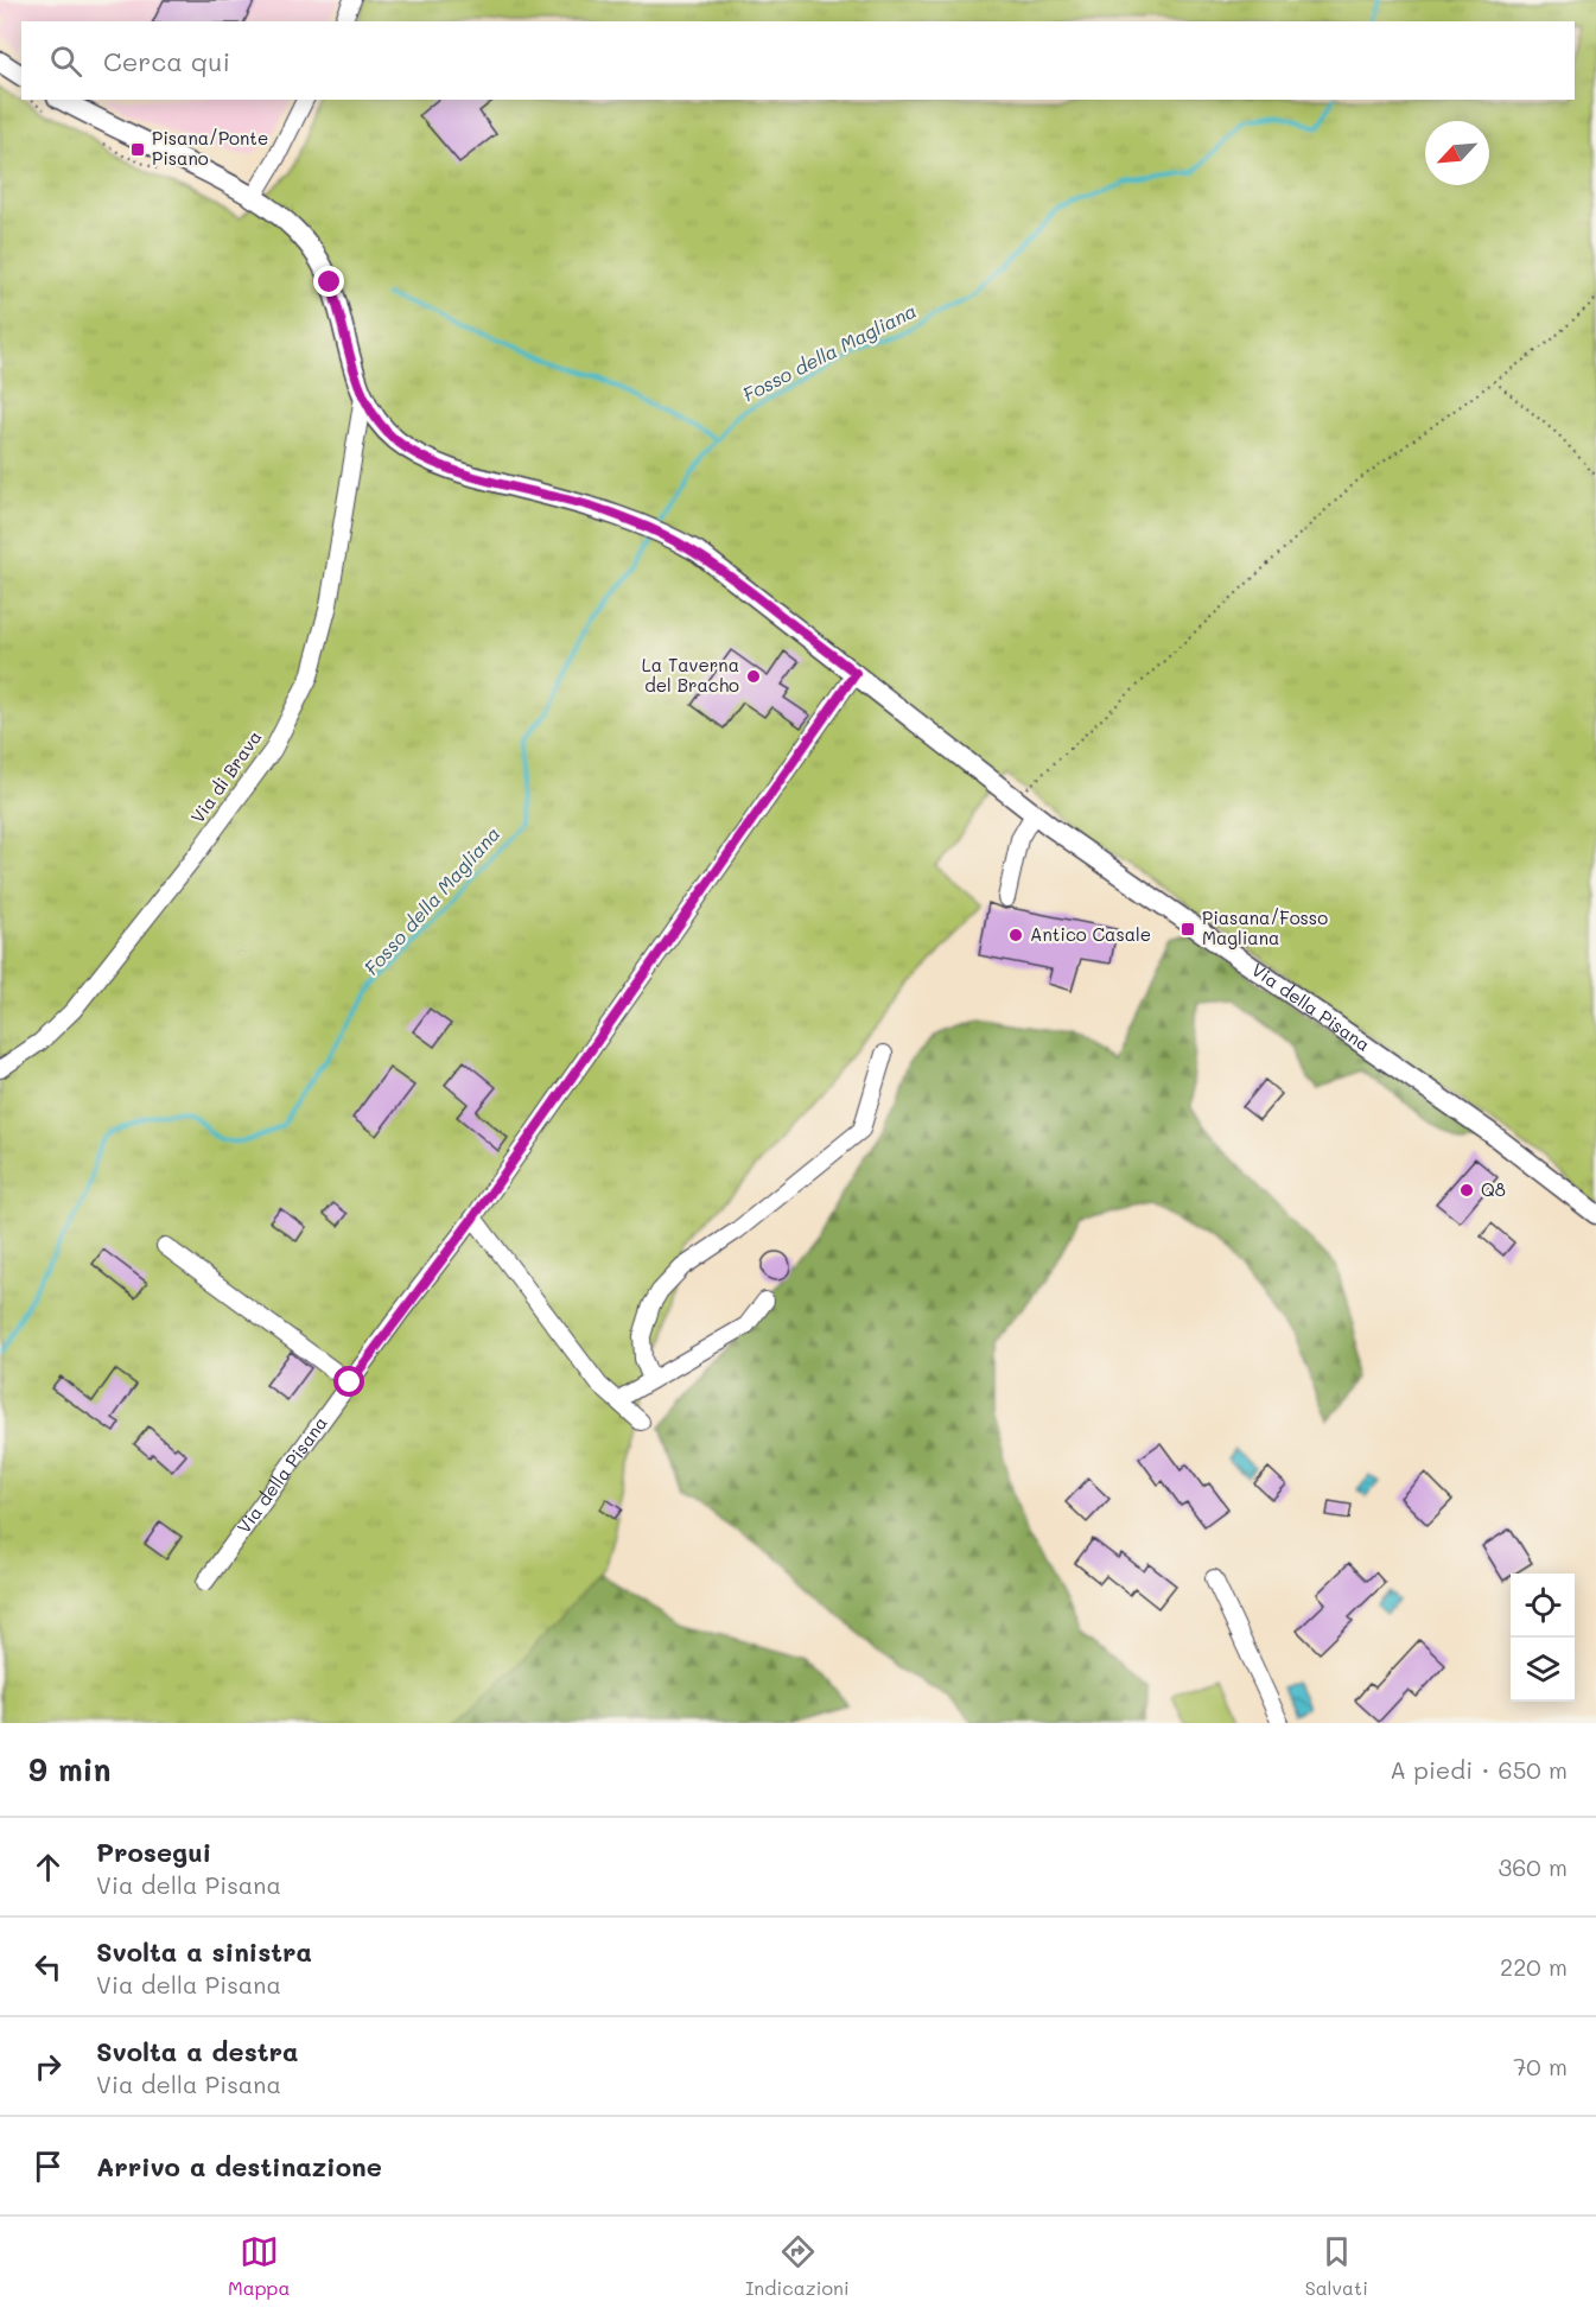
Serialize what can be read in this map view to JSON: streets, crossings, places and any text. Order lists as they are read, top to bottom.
{
  "streets": {
    "main road": ["Via della Pisana"],
    "street": ["Via di Brava"]
  },
  "crossings": [
    ["Via di Brava", "Via della Pisana"]
  ],
  "water": ["Fosso della Magliana"],
  "places": {
    "transit": ["Pisana/Ponte Pisano", "Piasana/Fosso Magliana"],
    "other": ["La Taverna del Bracho", "Antico Casale", "Q8"]
  },
  "north": "bottom left",
  "page": {
    "search": "Cerca qui",
    "heading": ["9 min", "A piedi · 650 m"],
    "list": [
      ["Prosegui", "Via della Pisana", "360 m"],
      ["Svolta a sinistra", "Via della Pisana", "220 m"],
      ["Svolta a destra", "Via della Pisana", "70 m"],
      "Arrivo a destinazione"
    ],
    "nav": ["Mappa", "Indicazioni", "Salvati"]
  }
}
